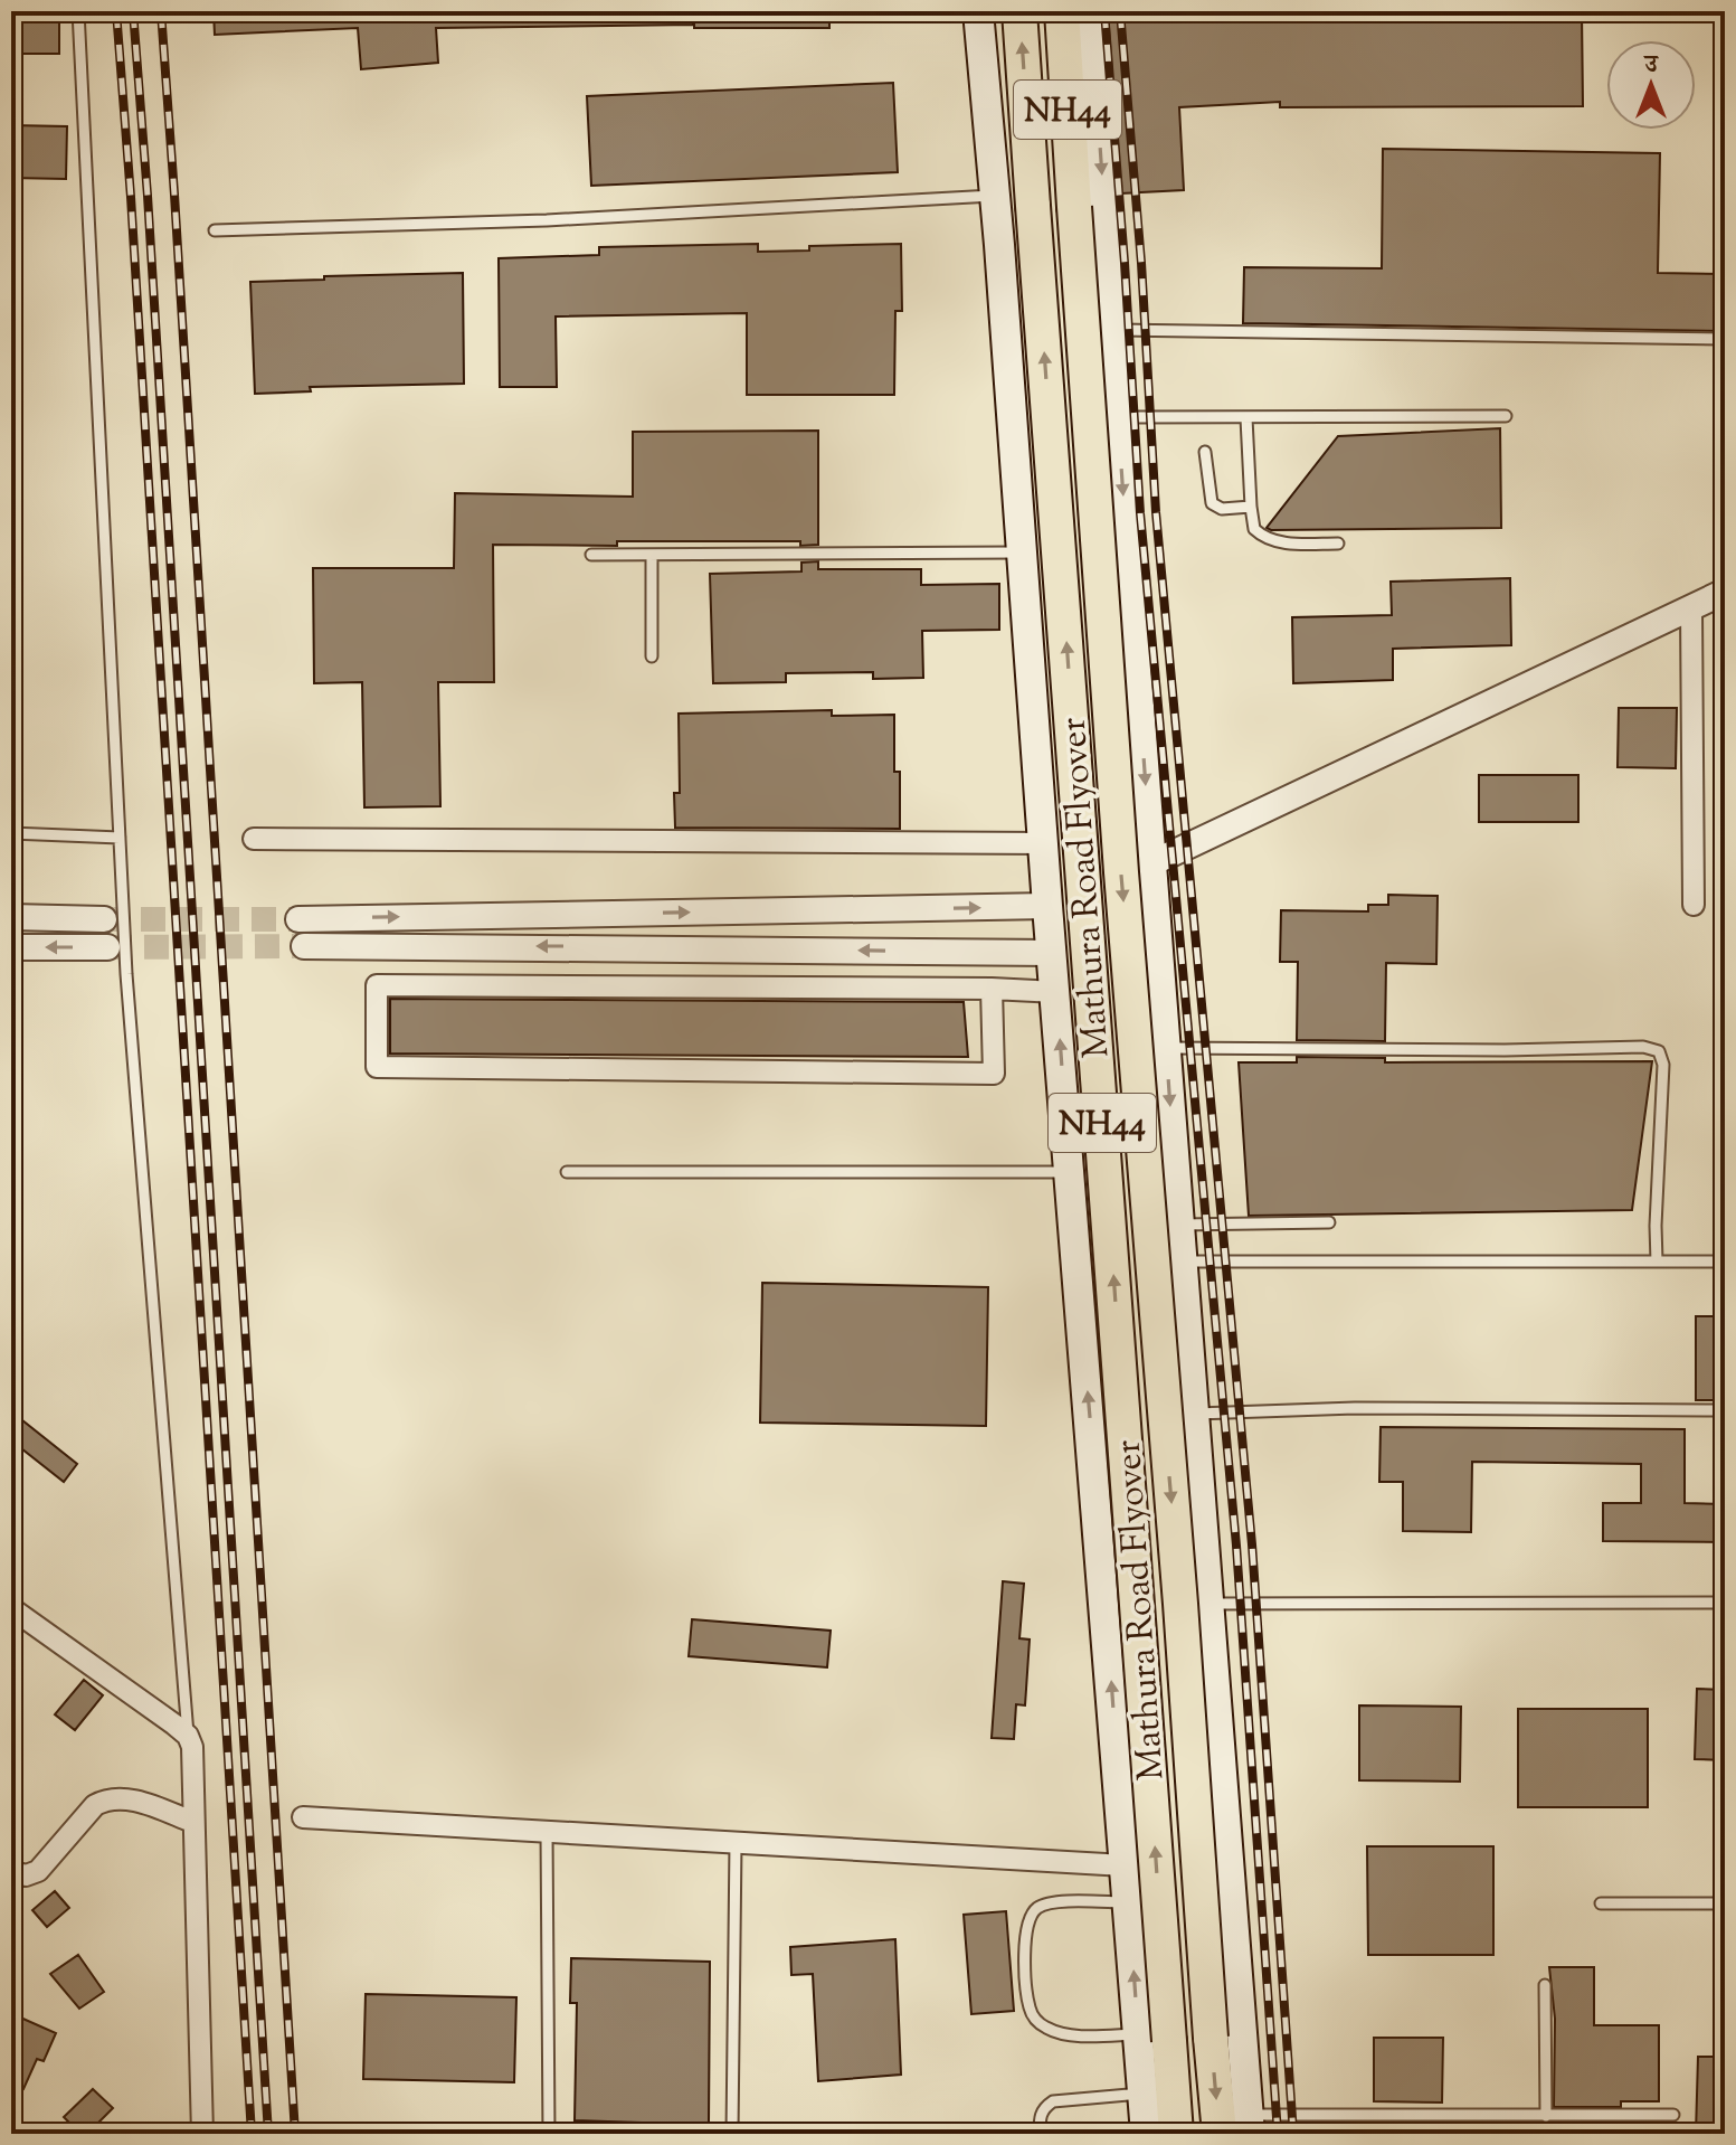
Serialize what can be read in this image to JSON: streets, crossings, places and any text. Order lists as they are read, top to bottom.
{
  "streets": {
    "highway": ["NH44", "Mathura Road Flyover"]
  },
  "north": "top"
}
